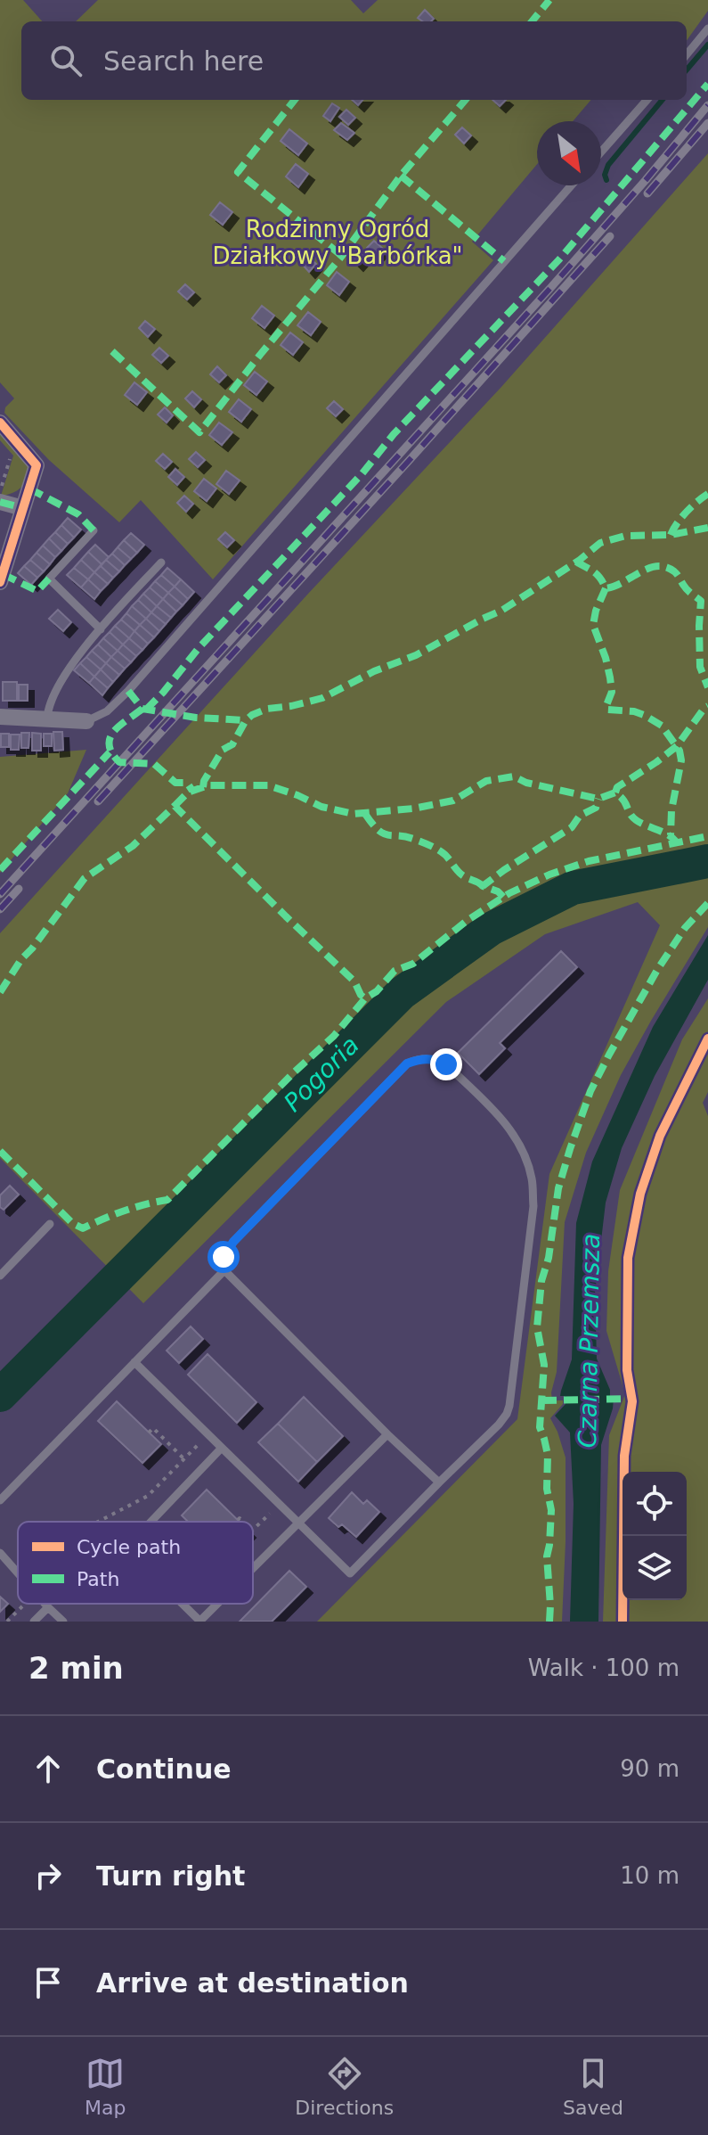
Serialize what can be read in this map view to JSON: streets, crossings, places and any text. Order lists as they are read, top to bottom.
{
  "water": ["Pogoria", "Czarna Przemsza"],
  "parks": ["Rodzinny Ogród Działkowy \"Barbórka\""],
  "legend": ["Cycle path", "Path"],
  "north": "bottom right",
  "page": {
    "search": "Search here",
    "heading": ["2 min", "Walk · 100 m"],
    "list": [
      ["Continue", "90 m"],
      ["Turn right", "10 m"],
      "Arrive at destination"
    ],
    "nav": ["Map", "Directions", "Saved"]
  }
}
